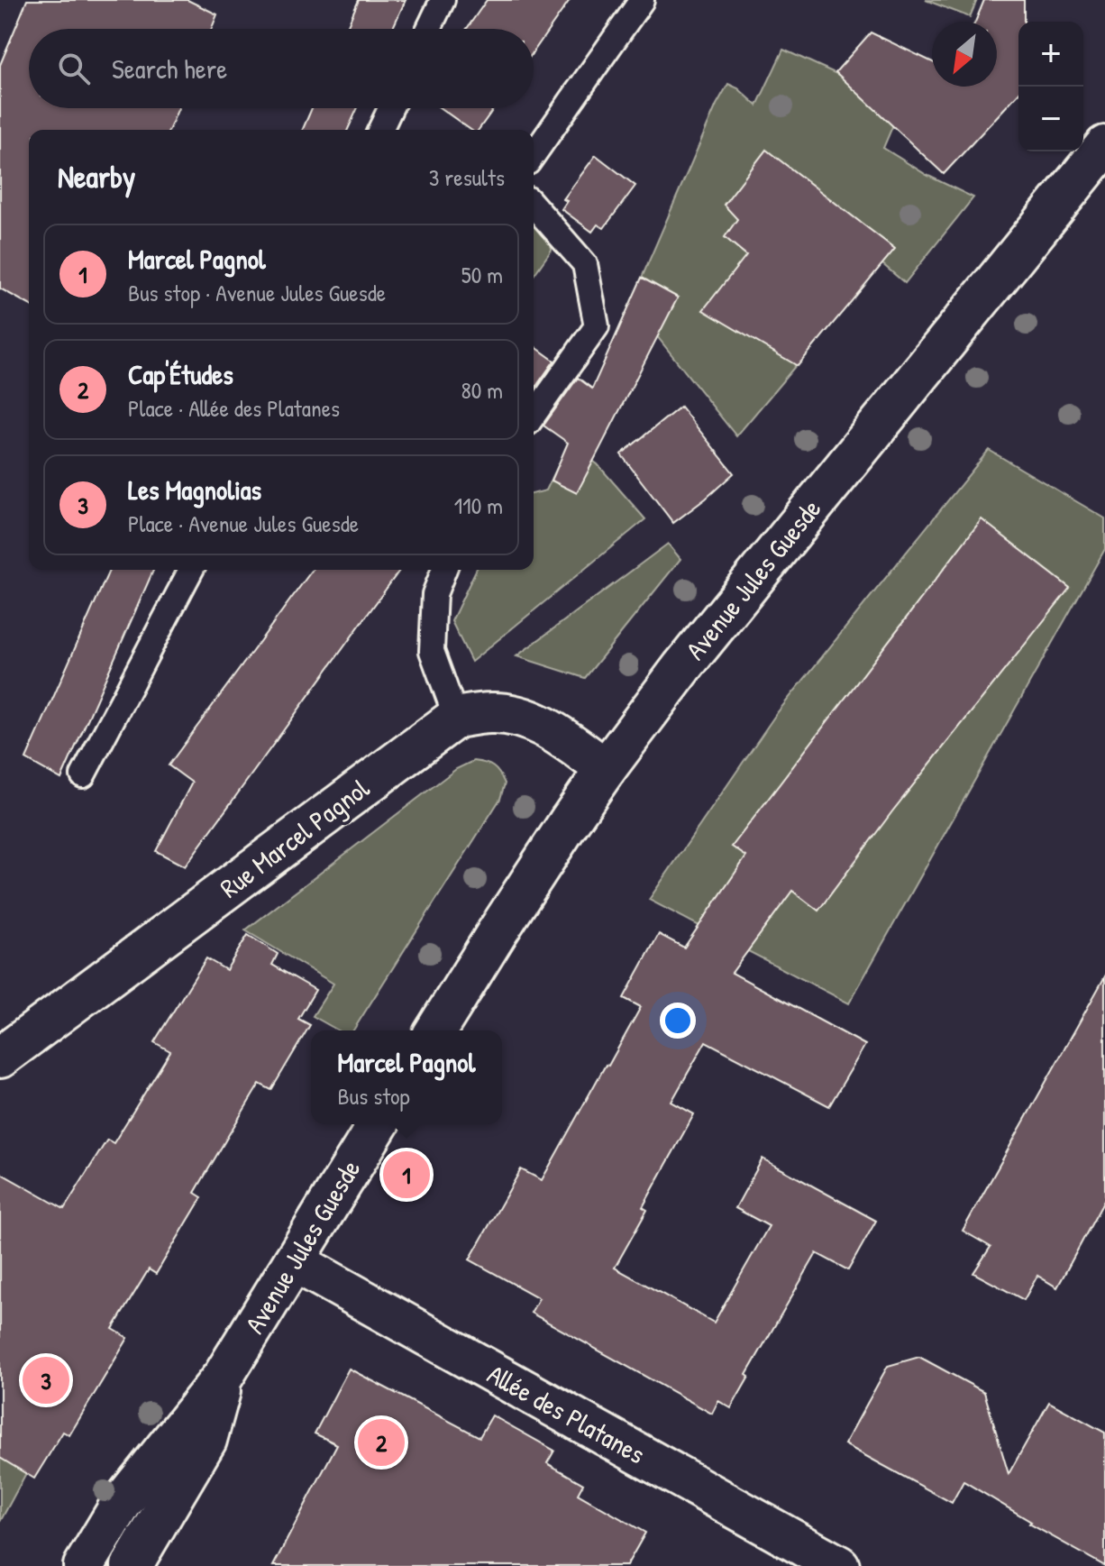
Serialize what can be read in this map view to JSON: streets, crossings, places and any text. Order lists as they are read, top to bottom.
{
  "streets": {
    "street": ["Avenue Jules Guesde", "Rue Marcel Pagnol", "Allée des Platanes"]
  },
  "crossings": [
    ["Avenue Jules Guesde", "Rue Marcel Pagnol"],
    ["Avenue Jules Guesde", "Allée des Platanes"]
  ],
  "north": "bottom left",
  "page": {
    "map_buttons": ["+", "−"],
    "search": "Search here",
    "heading": ["Nearby", "3 results"],
    "list": [
      {
        "mark": "1",
        "name": "Marcel Pagnol",
        "note": "Bus stop · Avenue Jules Guesde",
        "value": "50 m"
      },
      {
        "mark": "2",
        "name": "Cap'Études",
        "note": "Place · Allée des Platanes",
        "value": "80 m"
      },
      {
        "mark": "3",
        "name": "Les Magnolias",
        "note": "Place · Avenue Jules Guesde",
        "value": "110 m"
      }
    ],
    "popup": ["Marcel Pagnol", "Bus stop"],
    "pins": ["1", "3", "2"]
  }
}
